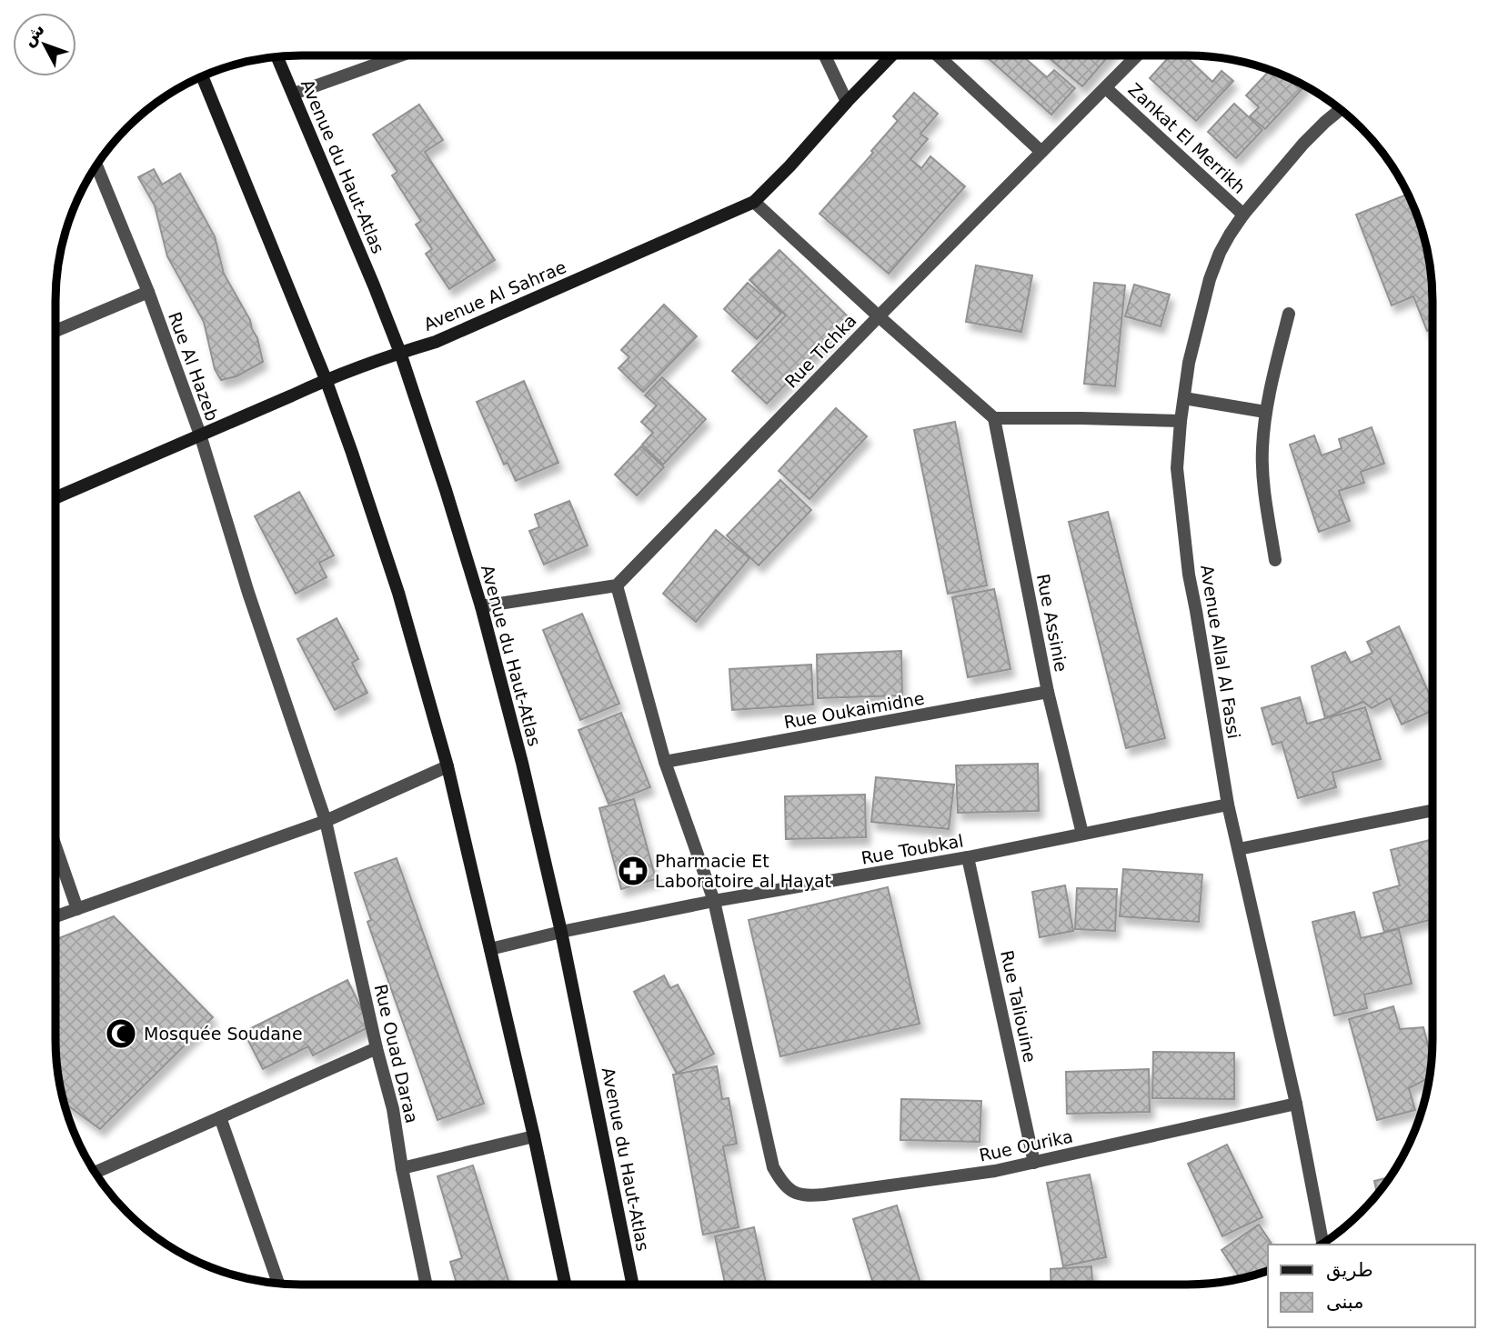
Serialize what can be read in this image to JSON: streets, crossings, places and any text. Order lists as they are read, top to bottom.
{
  "streets": {
    "main road": ["Avenue du Haut-Atlas", "Avenue Al Sahrae"],
    "street": [
      "Zankat El Merrikh",
      "Rue Tichka",
      "Rue Al Hazeb",
      "Rue Assinie",
      "Avenue Allal Al Fassi",
      "Rue Oukaimidne",
      "Rue Toubkal",
      "Rue Taliouine",
      "Rue Ouad Daraa",
      "Rue Ourika"
    ]
  },
  "crossings": [
    ["Zankat El Merrikh", "Rue Tichka"],
    ["Zankat El Merrikh", "Avenue Allal Al Fassi"],
    ["Avenue du Haut-Atlas", "Avenue Al Sahrae"],
    ["Avenue du Haut-Atlas", "Rue Toubkal"],
    ["Avenue Al Sahrae", "Rue Al Hazeb"],
    ["Rue Al Hazeb", "Rue Ouad Daraa"],
    ["Rue Assinie", "Rue Oukaimidne"],
    ["Rue Assinie", "Rue Toubkal"],
    ["Avenue Allal Al Fassi", "Rue Toubkal"],
    ["Avenue Allal Al Fassi", "Rue Ourika"],
    ["Rue Toubkal", "Rue Taliouine"],
    ["Rue Toubkal", "Rue Ourika"],
    ["Rue Taliouine", "Rue Ourika"]
  ],
  "places": {
    "pharmacy": ["Pharmacie Et Laboratoire al Hayat"],
    "mosque": ["Mosquée Soudane"]
  },
  "legend": ["طريق", "مبنى"],
  "north": "top left"
}
